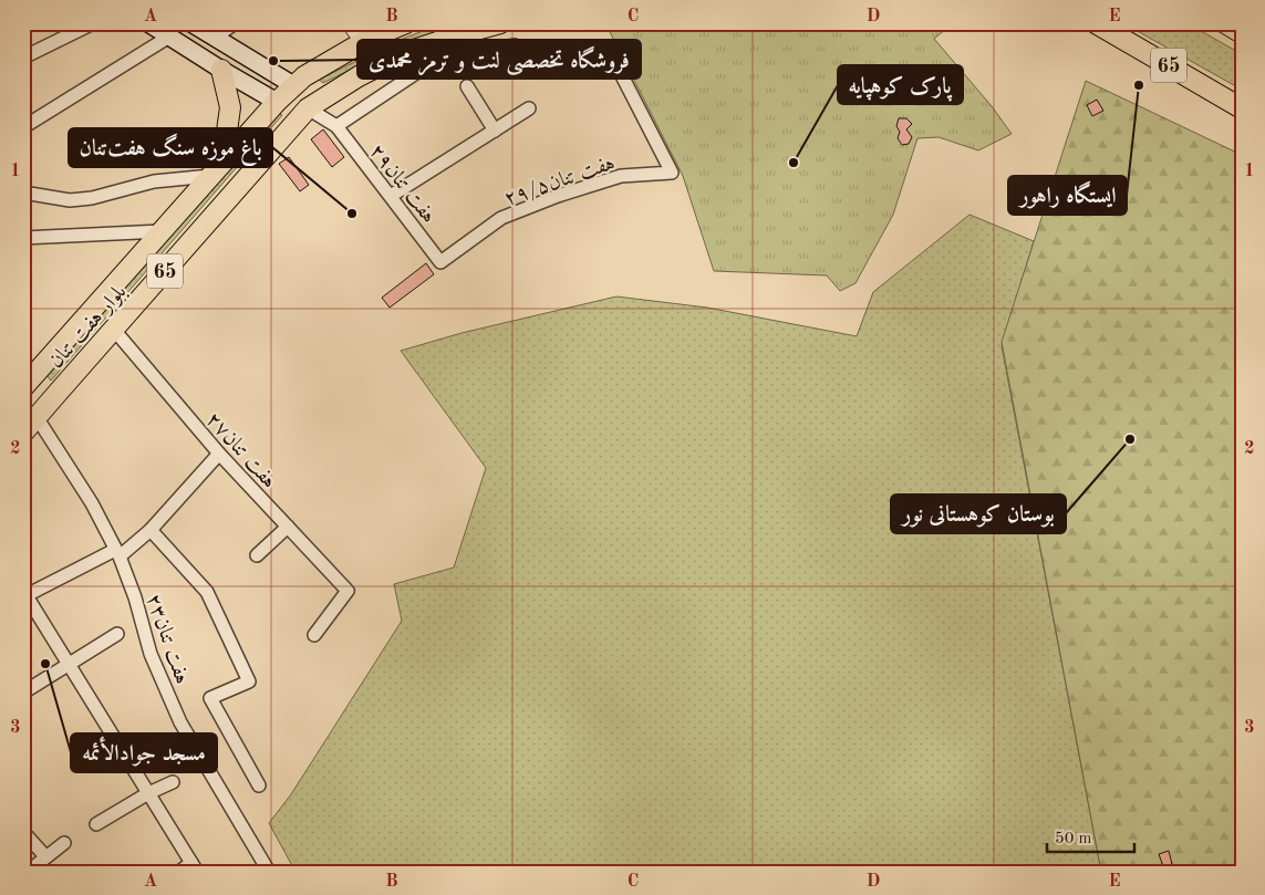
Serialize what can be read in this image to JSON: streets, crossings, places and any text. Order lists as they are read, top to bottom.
{
  "streets": {
    "main road": ["65", "بلوار هفت تنان"],
    "street": [
      "۲۹/۵هفت تنان",
      "هفت تنان۲۹",
      "هفت تنان۲۷",
      "هفت تنان۲۳"
    ]
  },
  "crossings": [
    ["۲۹/۵هفت تنان", "هفت تنان۲۹"],
    ["بلوار هفت تنان", "هفت تنان۲۷"],
    ["بلوار هفت تنان", "هفت تنان۲۳"]
  ],
  "places": [
    "فروشگاه تخصصی لنت و ترمز محمدی",
    "ایستگاه راهور",
    "پارک کوهپایه",
    "باغ‌ موزه سنگ هفت‌تنان",
    "بوستان کوهستانی نور",
    "مسجد جوادالأئمه"
  ],
  "scale_bar": "50 m",
  "grid": {
    "columns": [
      "A",
      "B",
      "C",
      "D",
      "E"
    ],
    "rows": ["1", "2", "3"]
  }
}
